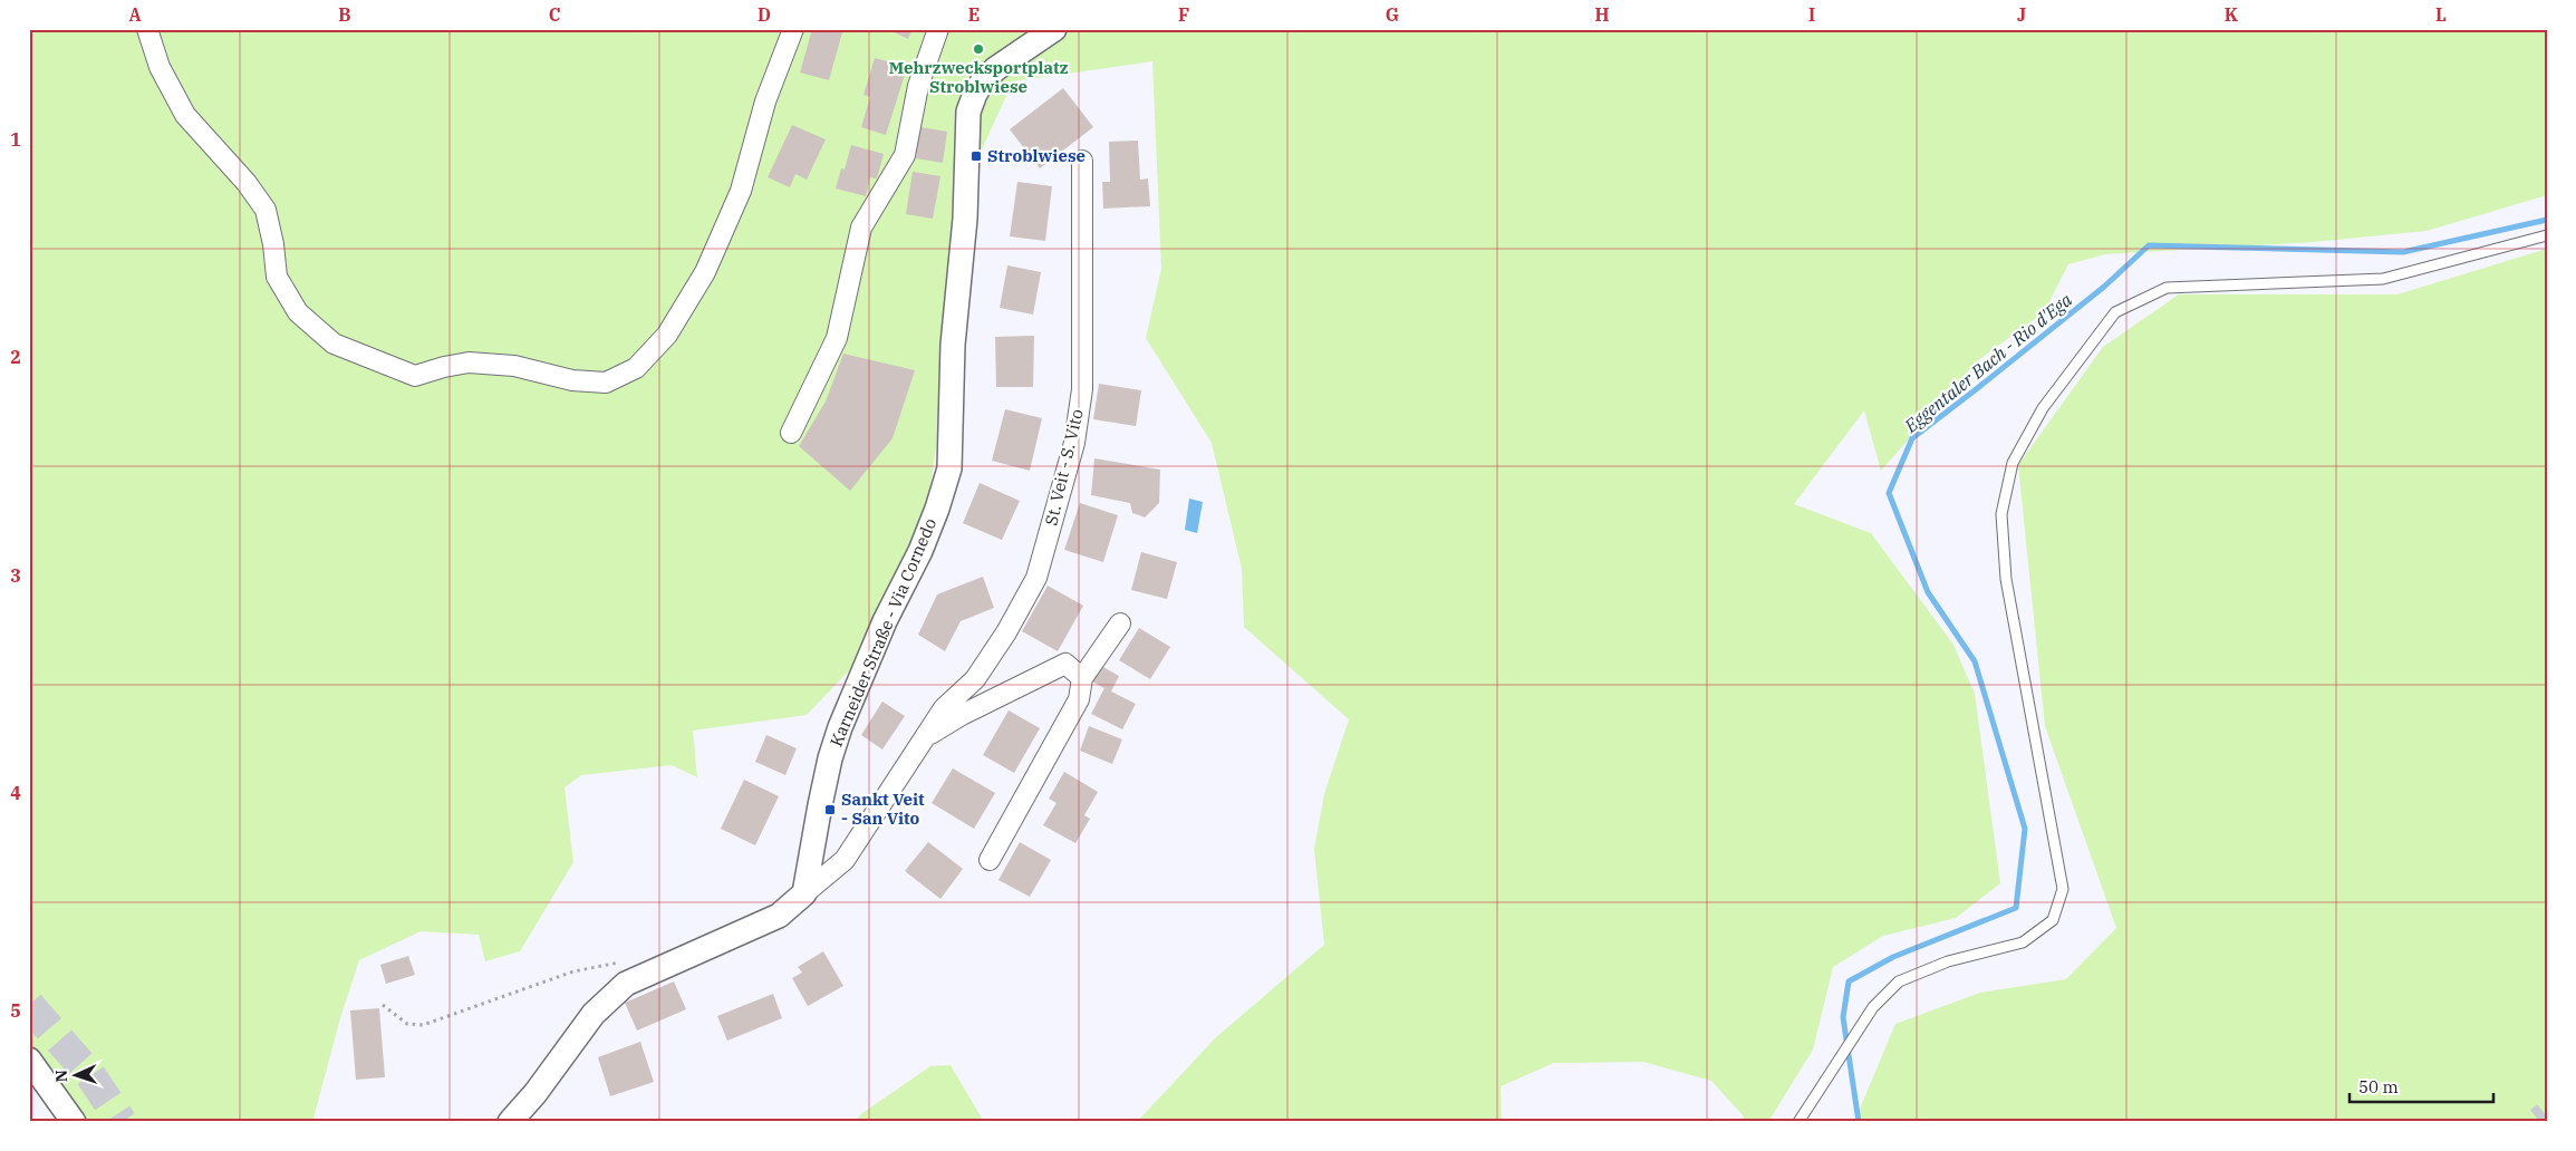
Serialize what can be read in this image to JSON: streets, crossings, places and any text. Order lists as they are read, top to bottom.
{
  "streets": {
    "street": ["St. Veit - S. Vito", "Karneider Straße - Via Cornedo"]
  },
  "crossings": [
    ["St. Veit - S. Vito", "Karneider Straße - Via Cornedo"]
  ],
  "water": ["Eggentaler Bach - Rio d'Ega"],
  "places": {
    "other": ["Mehrzwecksportplatz Stroblwiese"],
    "transit": ["Stroblwiese", "Sankt Veit - San Vito"]
  },
  "scale_bar": "50 m",
  "north": "left",
  "grid": {
    "columns": [
      "A",
      "B",
      "C",
      "D",
      "E",
      "F",
      "G",
      "H",
      "I",
      "J",
      "K",
      "L"
    ],
    "rows": [
      "1",
      "2",
      "3",
      "4",
      "5"
    ]
  }
}
